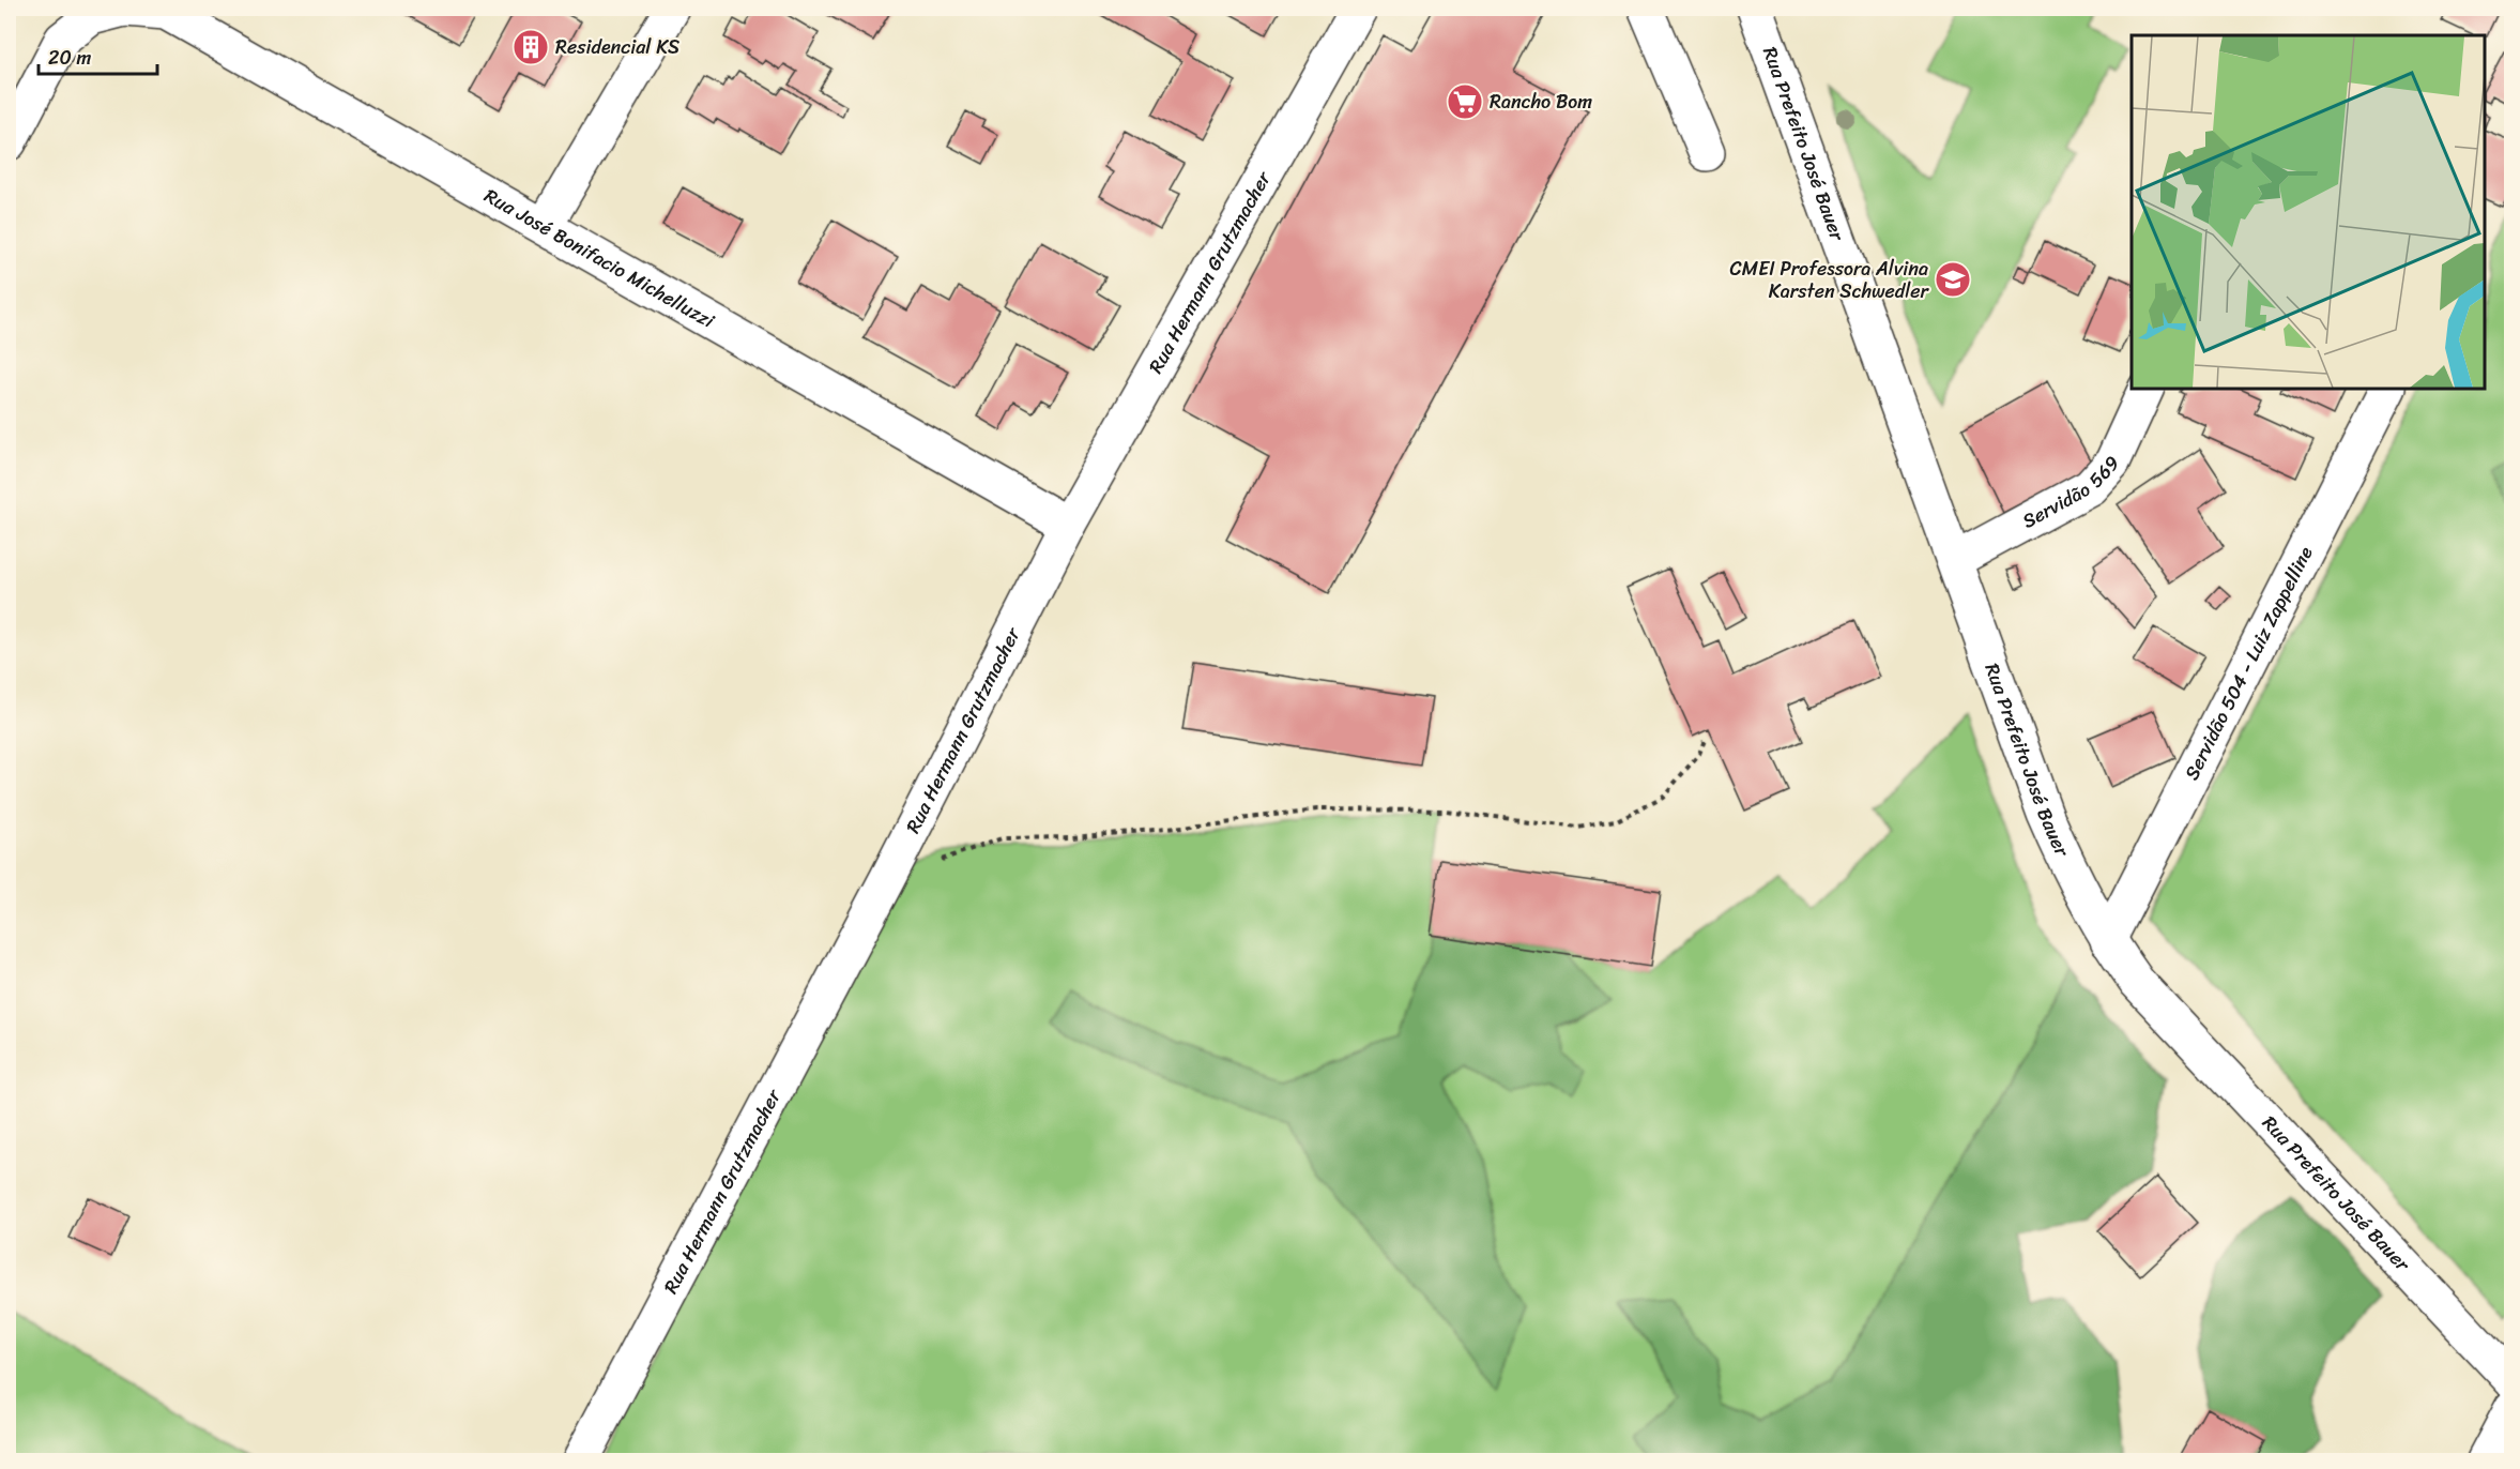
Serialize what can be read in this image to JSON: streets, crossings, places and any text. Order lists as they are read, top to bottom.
{
  "streets": {
    "street": [
      "Rua Prefeito José Bauer",
      "Rua José Bonifacio Michelluzzi",
      "Rua Hermann Grutzmacher",
      "Servidão 569",
      "Servidão 504 - Luiz Zappelline"
    ]
  },
  "crossings": [
    ["Rua Prefeito José Bauer", "Servidão 569"],
    ["Rua Prefeito José Bauer", "Servidão 504 - Luiz Zappelline"],
    ["Rua José Bonifacio Michelluzzi", "Rua Hermann Grutzmacher"]
  ],
  "places": {
    "building": ["Residencial KS"],
    "supermarket": ["Rancho Bom"],
    "school or university": ["CMEI Professora Alvina Karsten Schwedler"]
  },
  "scale_bar": "20 m"
}
